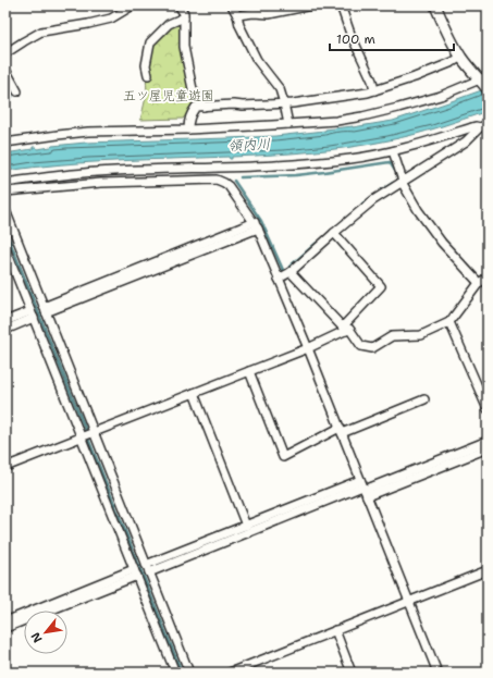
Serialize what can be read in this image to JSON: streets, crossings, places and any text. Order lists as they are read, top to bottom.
{
  "water": ["領内川"],
  "parks": ["五ツ屋児童遊園"],
  "scale_bar": "100 m",
  "north": "bottom left"
}
